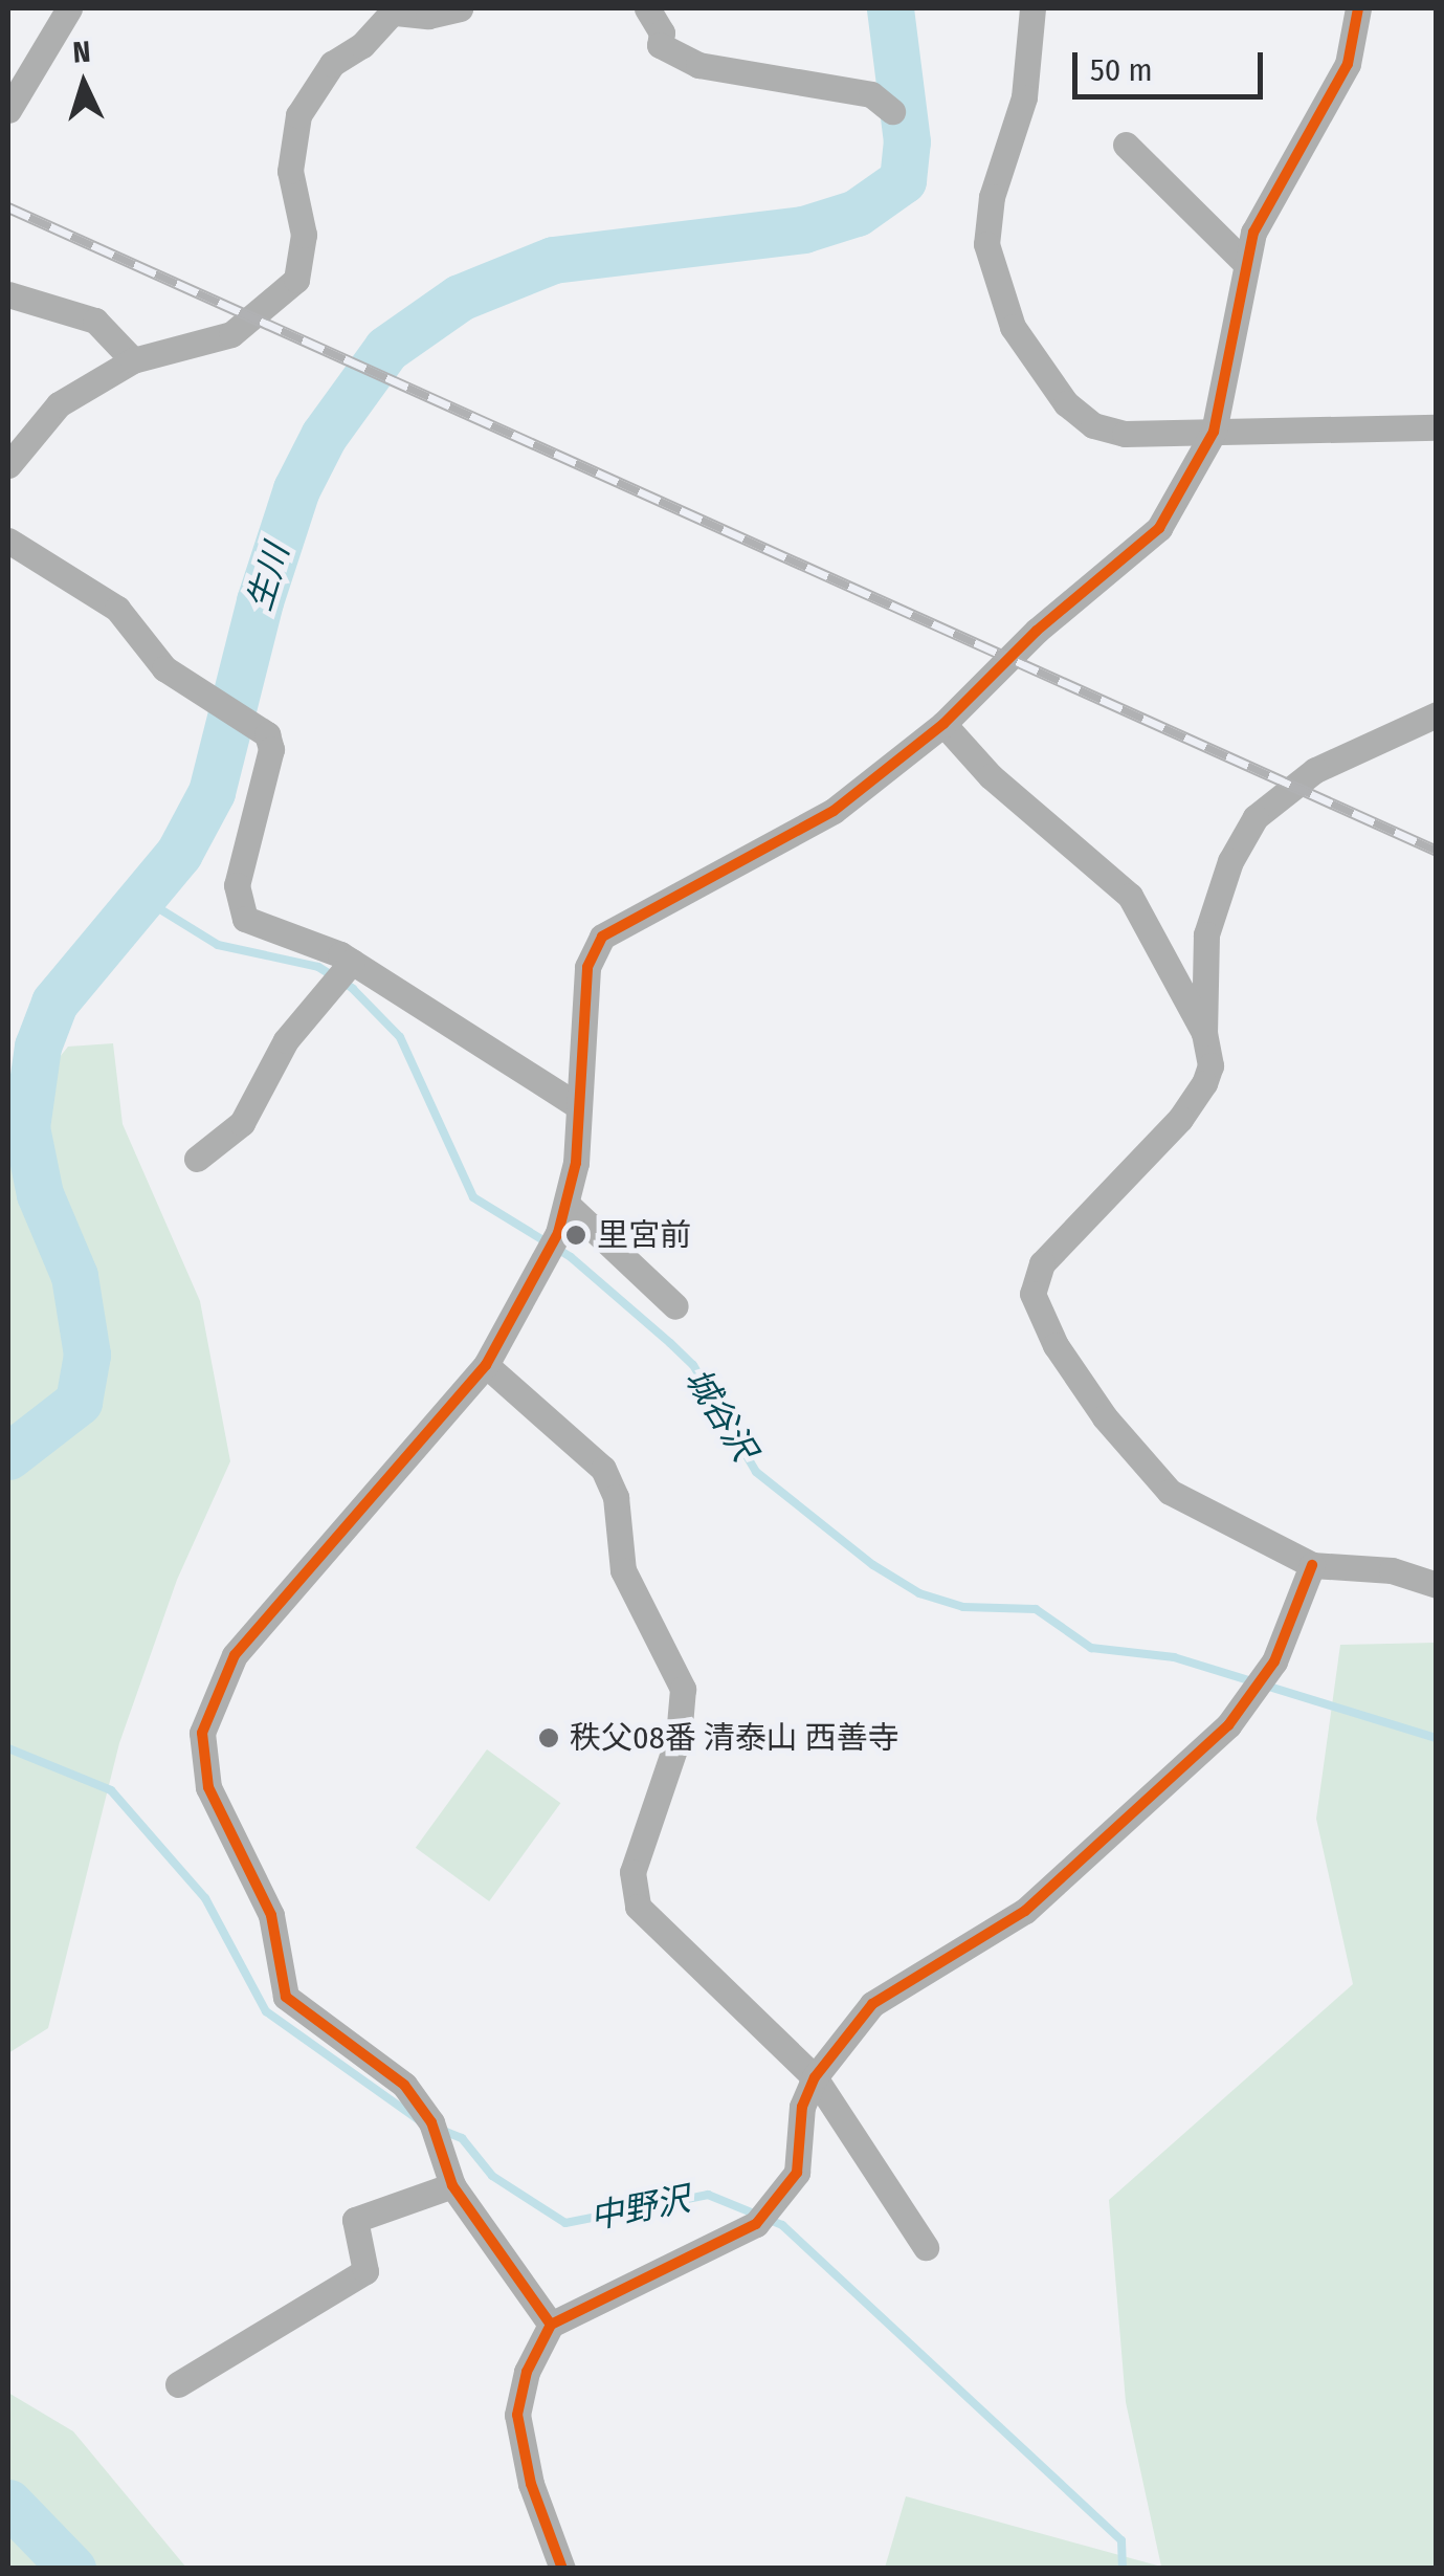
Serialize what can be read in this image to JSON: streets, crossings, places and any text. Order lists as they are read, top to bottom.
{
  "water": ["生川", "城谷沢", "中野沢"],
  "places": ["里宮前", "秩父08番 清泰山 西善寺"],
  "scale_bar": "50 m",
  "north": "top"
}
